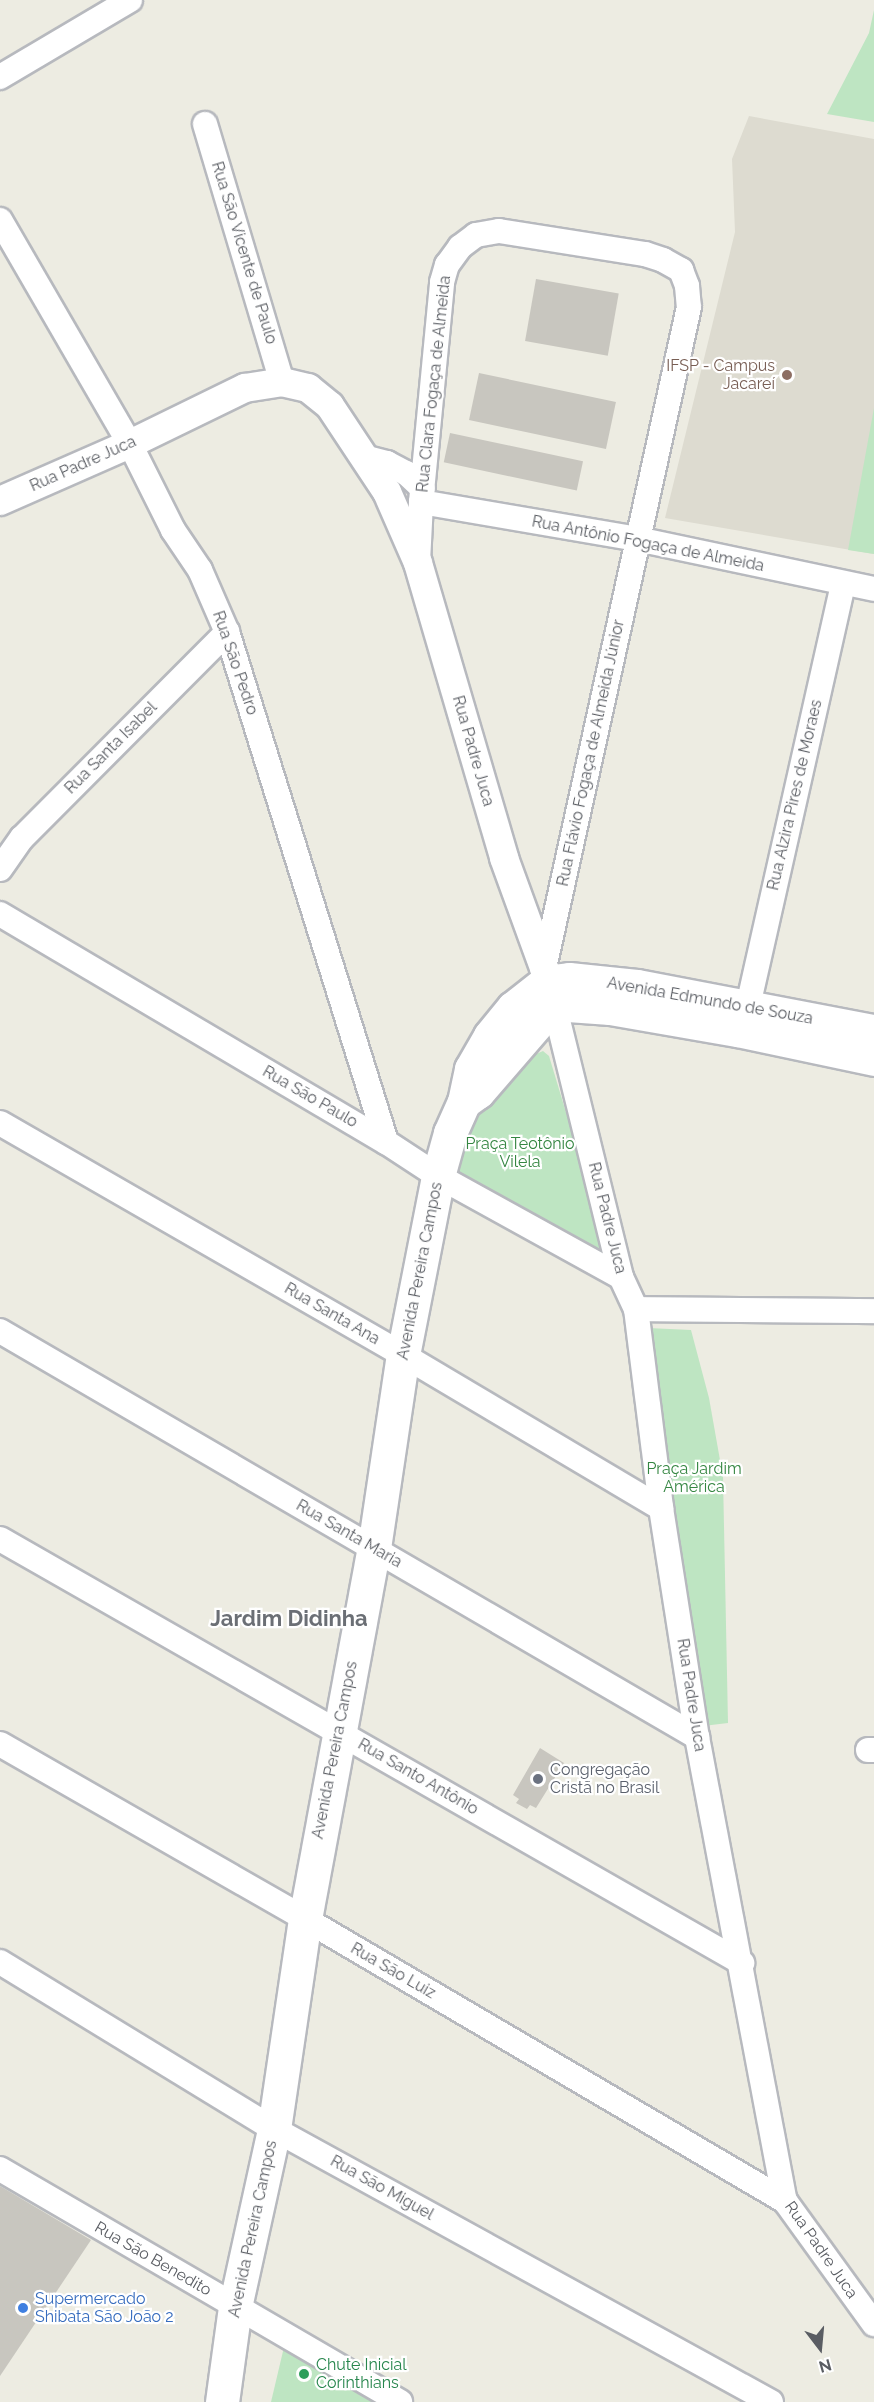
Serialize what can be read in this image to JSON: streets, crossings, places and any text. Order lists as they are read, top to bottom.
{
  "streets": {
    "main road": ["Avenida Edmundo de Souza", "Avenida Pereira Campos"],
    "street": [
      "Rua São Vicente de Paulo",
      "Rua Clara Fogaça de Almeida",
      "Rua Padre Juca",
      "Rua Antônio Fogaça de Almeida",
      "Rua São Pedro",
      "Rua Santa Isabel",
      "Rua Flávio Fogaça de Almeida Júnior",
      "Rua Alzira Pires de Moraes",
      "Rua São Paulo",
      "Rua Santa Ana",
      "Rua Santa Maria",
      "Rua Santo Antônio",
      "Rua São Luiz",
      "Rua São Miguel",
      "Rua São Benedito"
    ]
  },
  "crossings": [
    ["Rua São Vicente de Paulo", "Rua Padre Juca"],
    ["Rua Clara Fogaça de Almeida", "Rua Padre Juca"],
    ["Rua Clara Fogaça de Almeida", "Rua Antônio Fogaça de Almeida"],
    ["Rua Clara Fogaça de Almeida", "Rua Flávio Fogaça de Almeida Júnior"],
    ["Rua Padre Juca", "Rua São Pedro"],
    ["Rua Padre Juca", "Rua Flávio Fogaça de Almeida Júnior"],
    ["Rua Padre Juca", "Avenida Edmundo de Souza"],
    ["Rua Padre Juca", "Rua São Paulo"],
    ["Rua Padre Juca", "Avenida Pereira Campos"],
    ["Rua Padre Juca", "Rua Santa Ana"],
    ["Rua Padre Juca", "Rua Santa Maria"],
    ["Rua Padre Juca", "Rua Santo Antônio"],
    ["Rua Padre Juca", "Rua São Luiz"],
    ["Rua Antônio Fogaça de Almeida", "Rua Flávio Fogaça de Almeida Júnior"],
    ["Rua Antônio Fogaça de Almeida", "Rua Alzira Pires de Moraes"],
    ["Rua São Pedro", "Rua Santa Isabel"],
    ["Rua São Pedro", "Rua São Paulo"],
    ["Rua Flávio Fogaça de Almeida Júnior", "Avenida Edmundo de Souza"],
    ["Rua Flávio Fogaça de Almeida Júnior", "Avenida Pereira Campos"],
    ["Rua Alzira Pires de Moraes", "Avenida Edmundo de Souza"],
    ["Avenida Edmundo de Souza", "Avenida Pereira Campos"],
    ["Rua São Paulo", "Avenida Pereira Campos"],
    ["Avenida Pereira Campos", "Rua Santa Ana"],
    ["Avenida Pereira Campos", "Rua Santa Maria"],
    ["Avenida Pereira Campos", "Rua Santo Antônio"],
    ["Avenida Pereira Campos", "Rua São Luiz"],
    ["Avenida Pereira Campos", "Rua São Miguel"],
    ["Avenida Pereira Campos", "Rua São Benedito"]
  ],
  "districts": ["Jardim Didinha"],
  "parks": ["Praça Teotônio Vilela", "Praça Jardim América"],
  "places": [
    "IFSP - Campus Jacareí",
    "Congregação Cristã no Brasil",
    "Supermercado Shibata São João 2",
    "Chute Inicial Corinthians"
  ],
  "north": "bottom"
}
